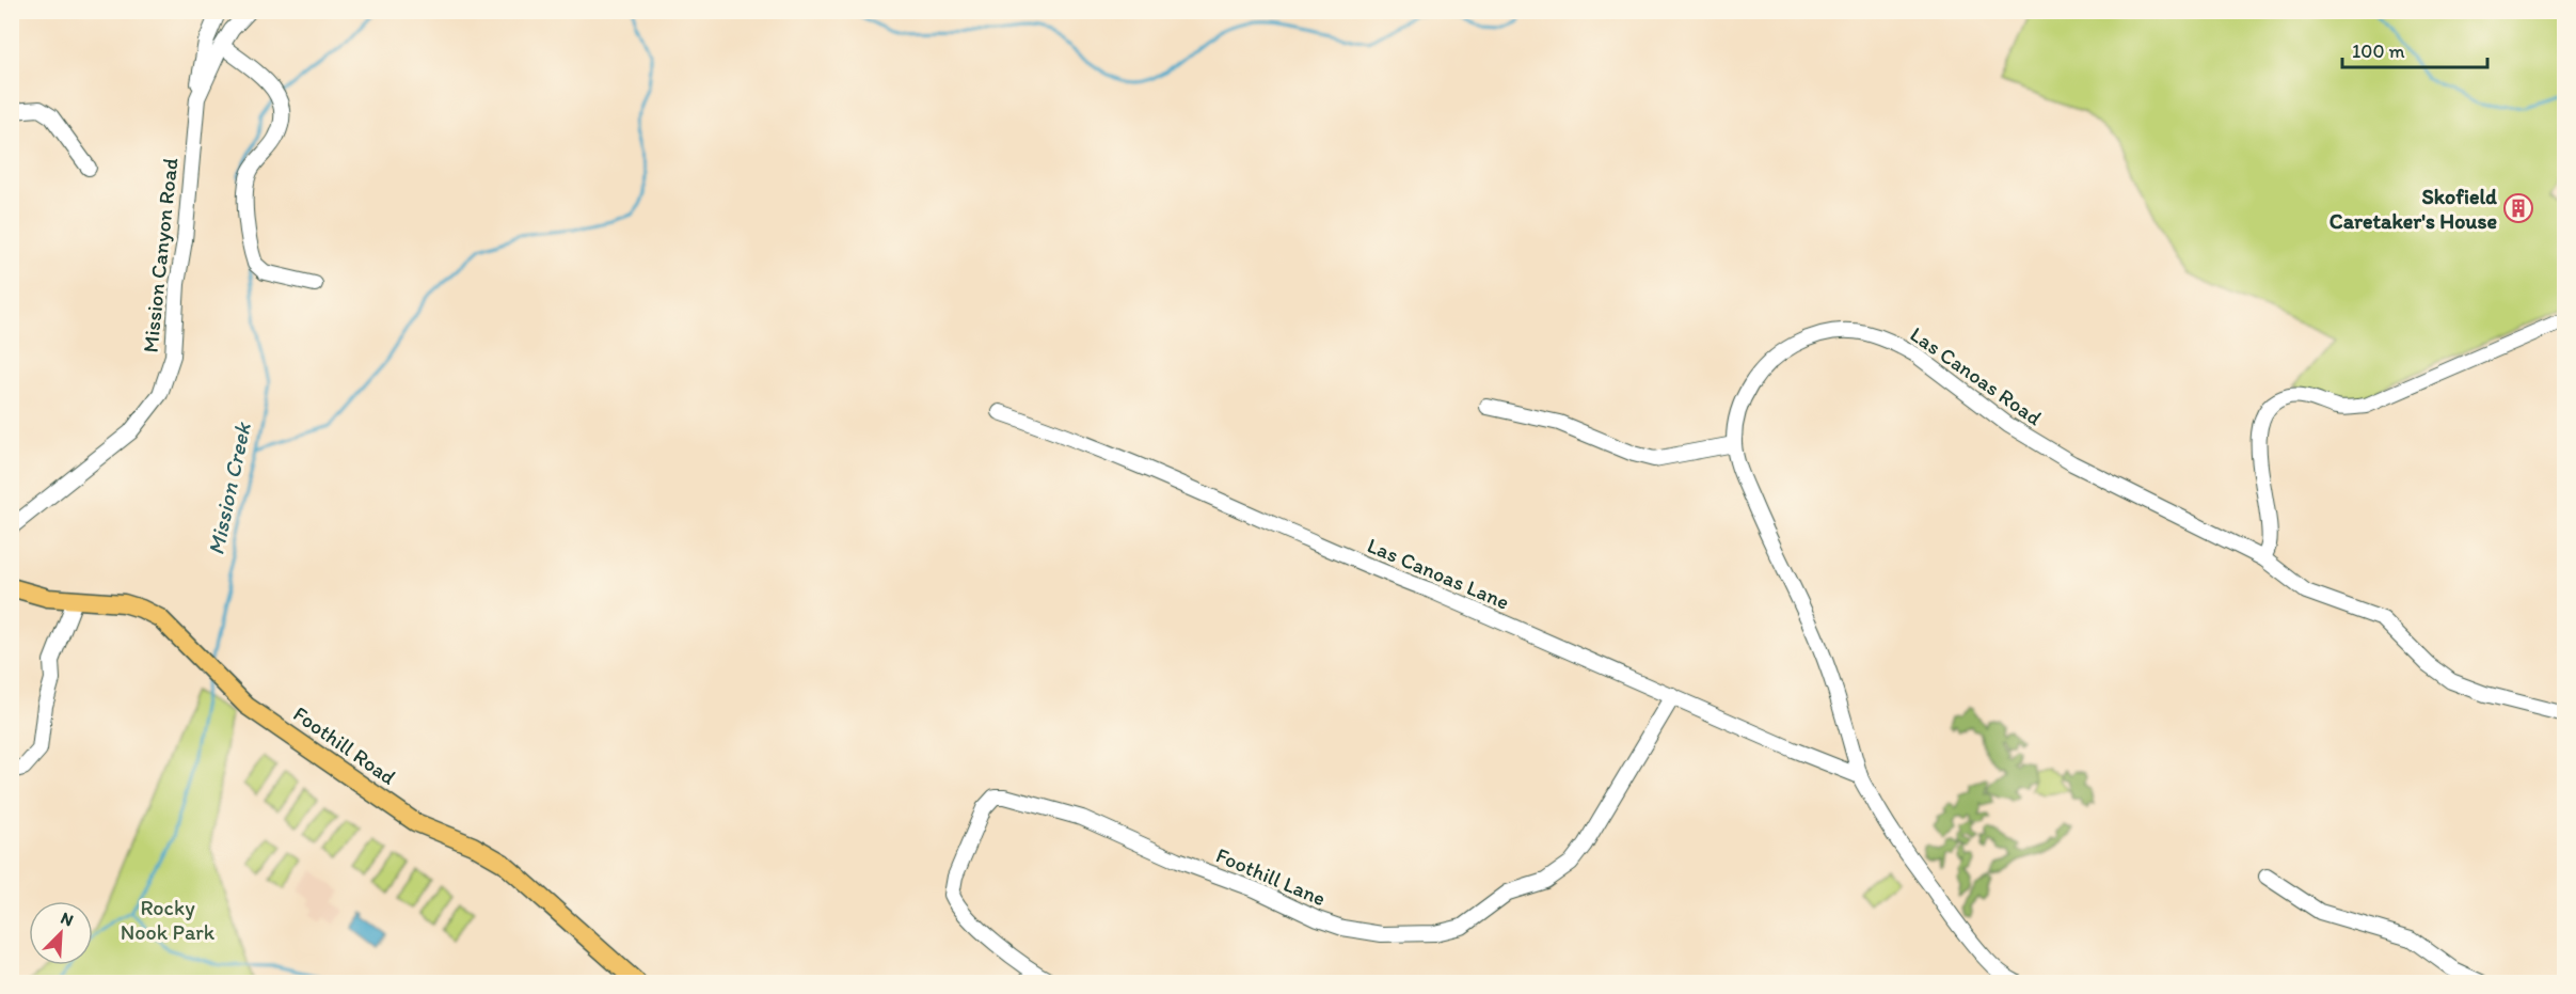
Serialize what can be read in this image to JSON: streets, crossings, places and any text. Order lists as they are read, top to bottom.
{
  "streets": {
    "main road": ["Foothill Road"],
    "street": [
      "Mission Canyon Road",
      "Las Canoas Road",
      "Las Canoas Lane",
      "Foothill Lane"
    ]
  },
  "crossings": [
    ["Las Canoas Road", "Las Canoas Lane"],
    ["Las Canoas Lane", "Foothill Lane"]
  ],
  "water": ["Mission Creek"],
  "parks": ["Rocky Nook Park"],
  "places": {
    "building": ["Skofield Caretaker's House"]
  },
  "scale_bar": "100 m",
  "north": "top right"
}
